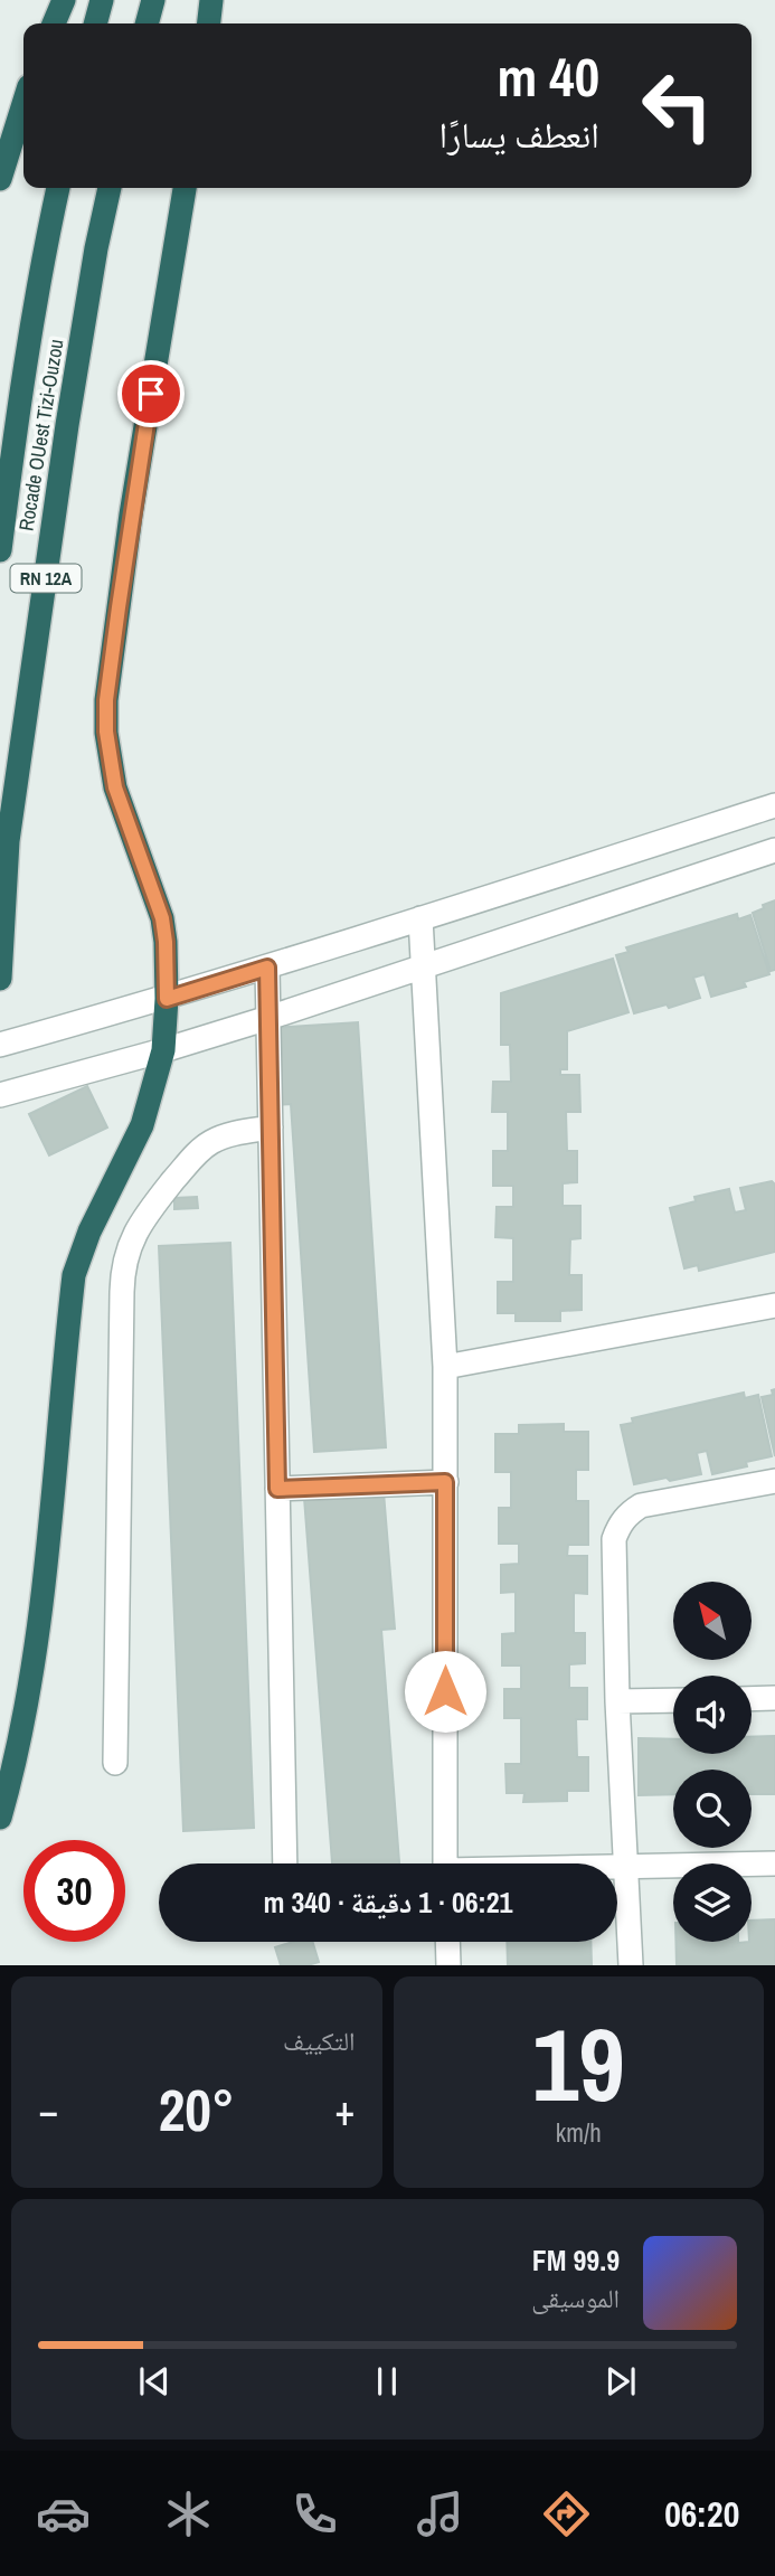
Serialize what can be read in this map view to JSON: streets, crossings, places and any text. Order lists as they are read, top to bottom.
{
  "streets": {
    "highway": ["Rocade OUest Tizi-Ouzou", "RN 12A"]
  },
  "north": "top left",
  "page": {
    "turn": ["40 m", "انعطف يسارًا"],
    "limit": "30",
    "trip": "06:21 · 1 دقيقة · 340 m",
    "tile": [
      ["19", "km/h"],
      "التكييف"
    ],
    "heat": ["−", "20°", "+"],
    "song": ["99.9 FM", "الموسيقى"],
    "tabs": "06:20"
  }
}
